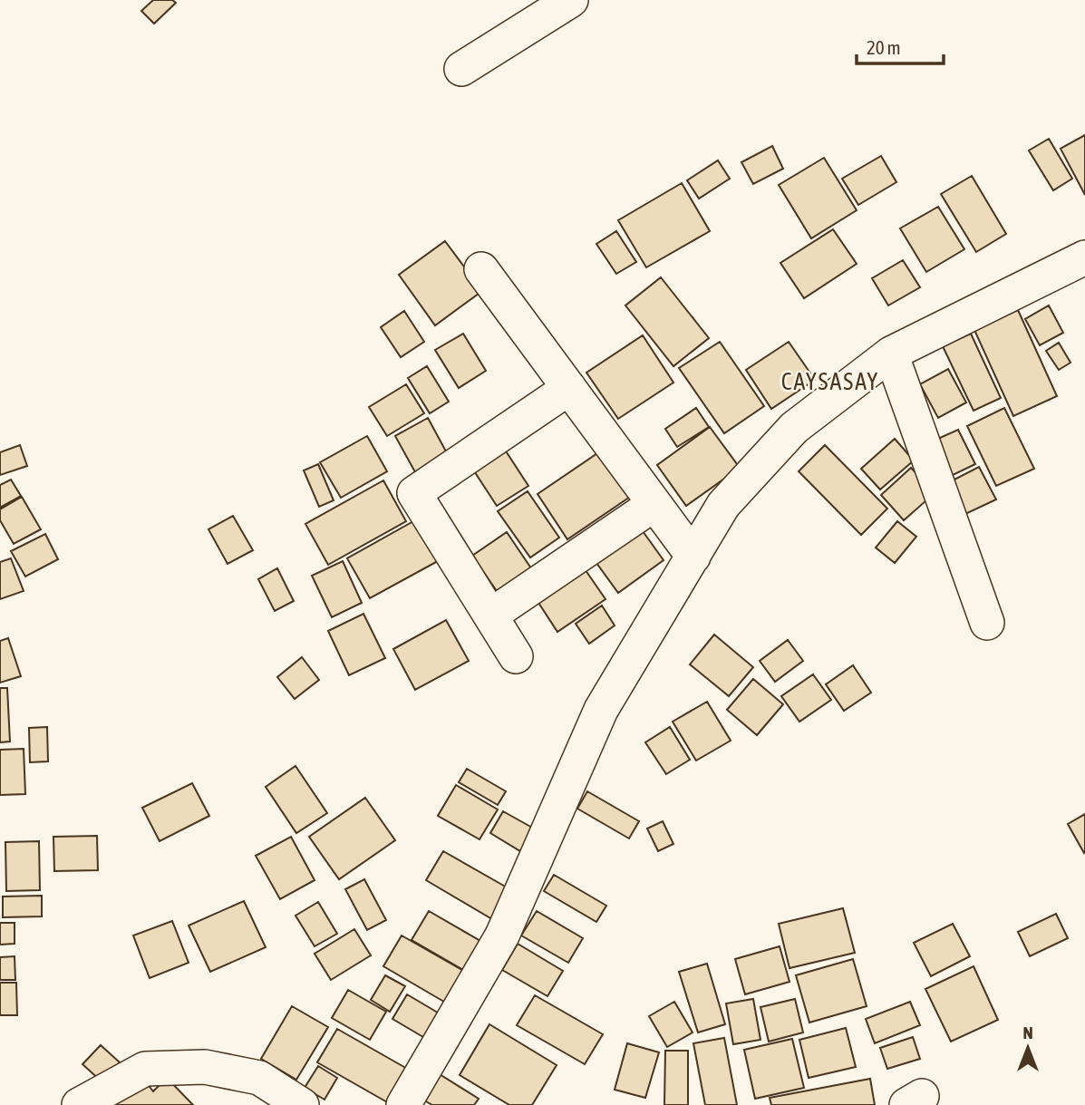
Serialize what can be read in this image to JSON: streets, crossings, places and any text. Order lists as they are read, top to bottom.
{
  "districts": ["CAYSASAY"],
  "scale_bar": "20 m",
  "north": "top"
}
